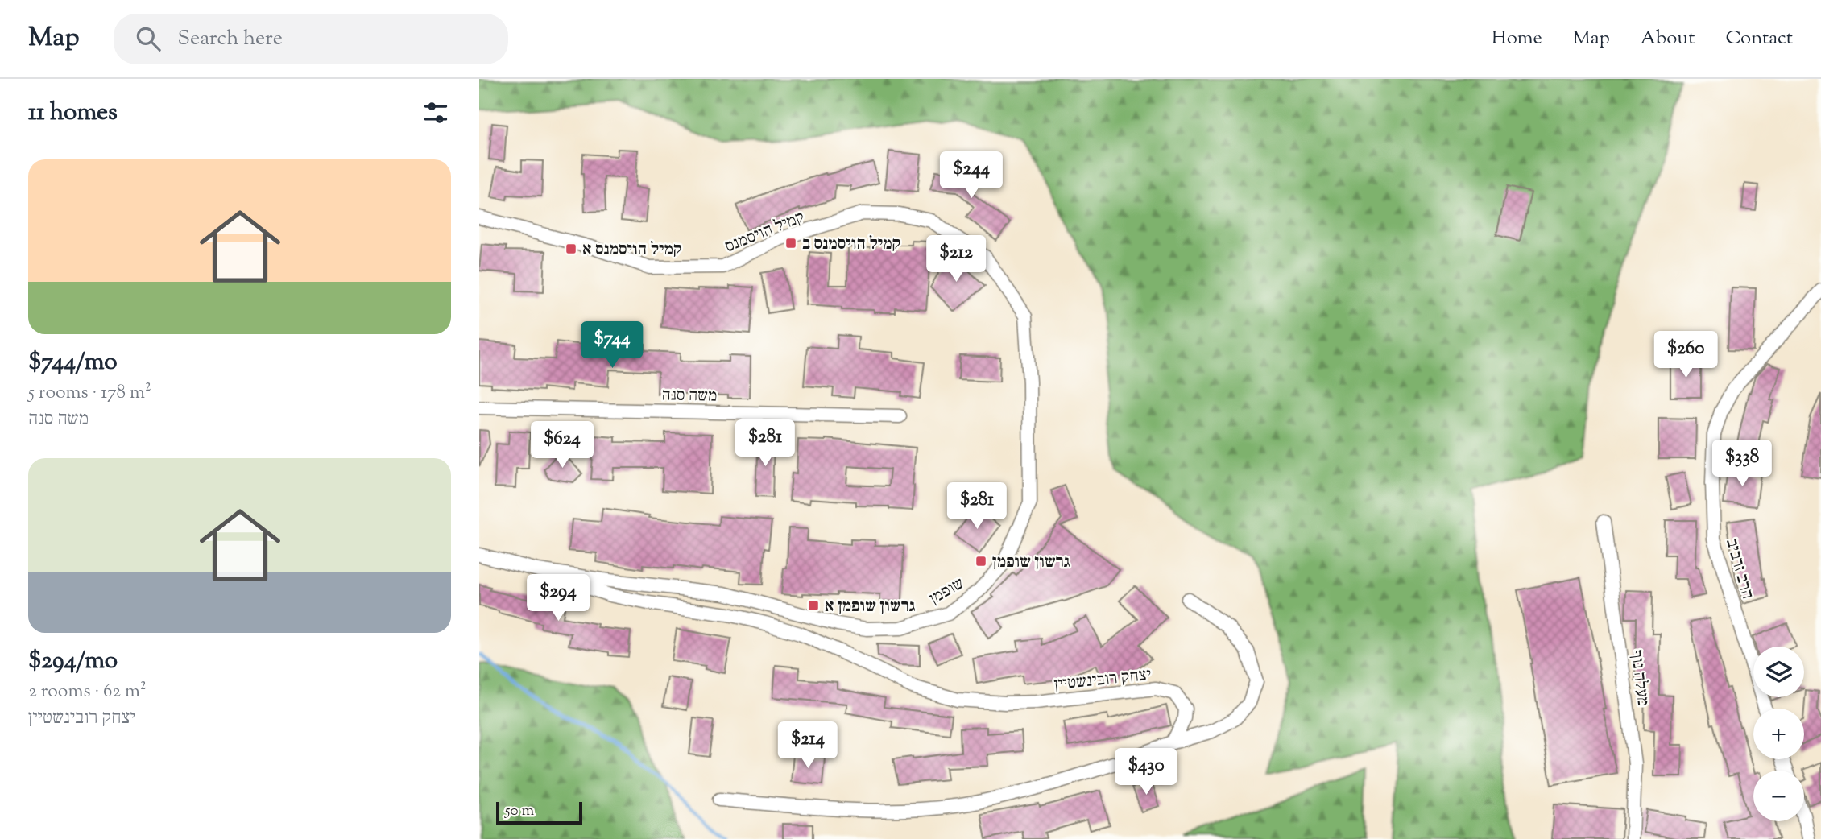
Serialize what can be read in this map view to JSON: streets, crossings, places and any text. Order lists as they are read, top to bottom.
{
  "streets": {
    "street": [
      "קמיל הויסמנס",
      "משה סנה",
      "הרב זרביב",
      "שופמן",
      "מעלה נוף",
      "יצחק רובינשטיין"
    ]
  },
  "crossings": [
    ["קמיל הויסמנס", "שופמן"],
    ["שופמן", "יצחק רובינשטיין"]
  ],
  "places": {
    "transit": [
      "קמיל הויסמנס ב",
      "קמיל הויסמנס א",
      "גרשון שופמן",
      "גרשון שופמן א"
    ]
  },
  "scale_bar": "50 m",
  "page": {
    "header": "Map",
    "search": "Search here",
    "nav": [
      "Home",
      "Map",
      "About",
      "Contact"
    ],
    "heading": "11 homes",
    "list": [
      {
        "name": "$744/mo",
        "note": "5 rooms · 178 m² · משה סנה"
      },
      {
        "name": "$294/mo",
        "note": "2 rooms · 62 m² · יצחק רובינשטיין"
      }
    ],
    "price": [
      "$244",
      "$212",
      "$744",
      "$260",
      "$281",
      "$624",
      "$338",
      "$281",
      "$294",
      "$214",
      "$430"
    ],
    "map_buttons": ["+", "−"],
    "scale": "50 m"
  }
}
